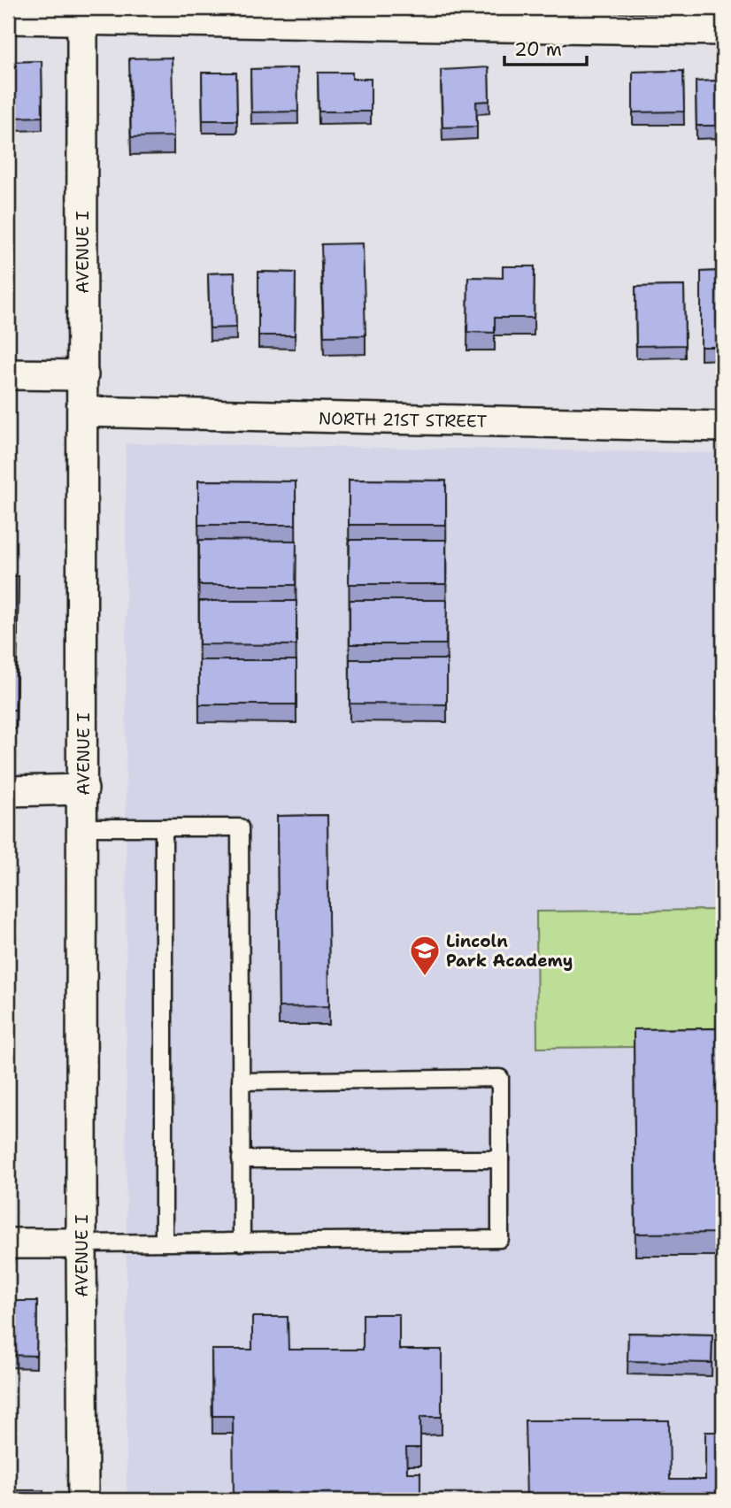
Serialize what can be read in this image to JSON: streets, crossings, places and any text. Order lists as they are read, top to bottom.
{
  "streets": {
    "street": ["AVENUE I", "NORTH 21ST STREET"]
  },
  "crossings": [
    ["AVENUE I", "NORTH 21ST STREET"]
  ],
  "places": {
    "school or university": ["Lincoln Park Academy"]
  },
  "scale_bar": "20 m"
}
